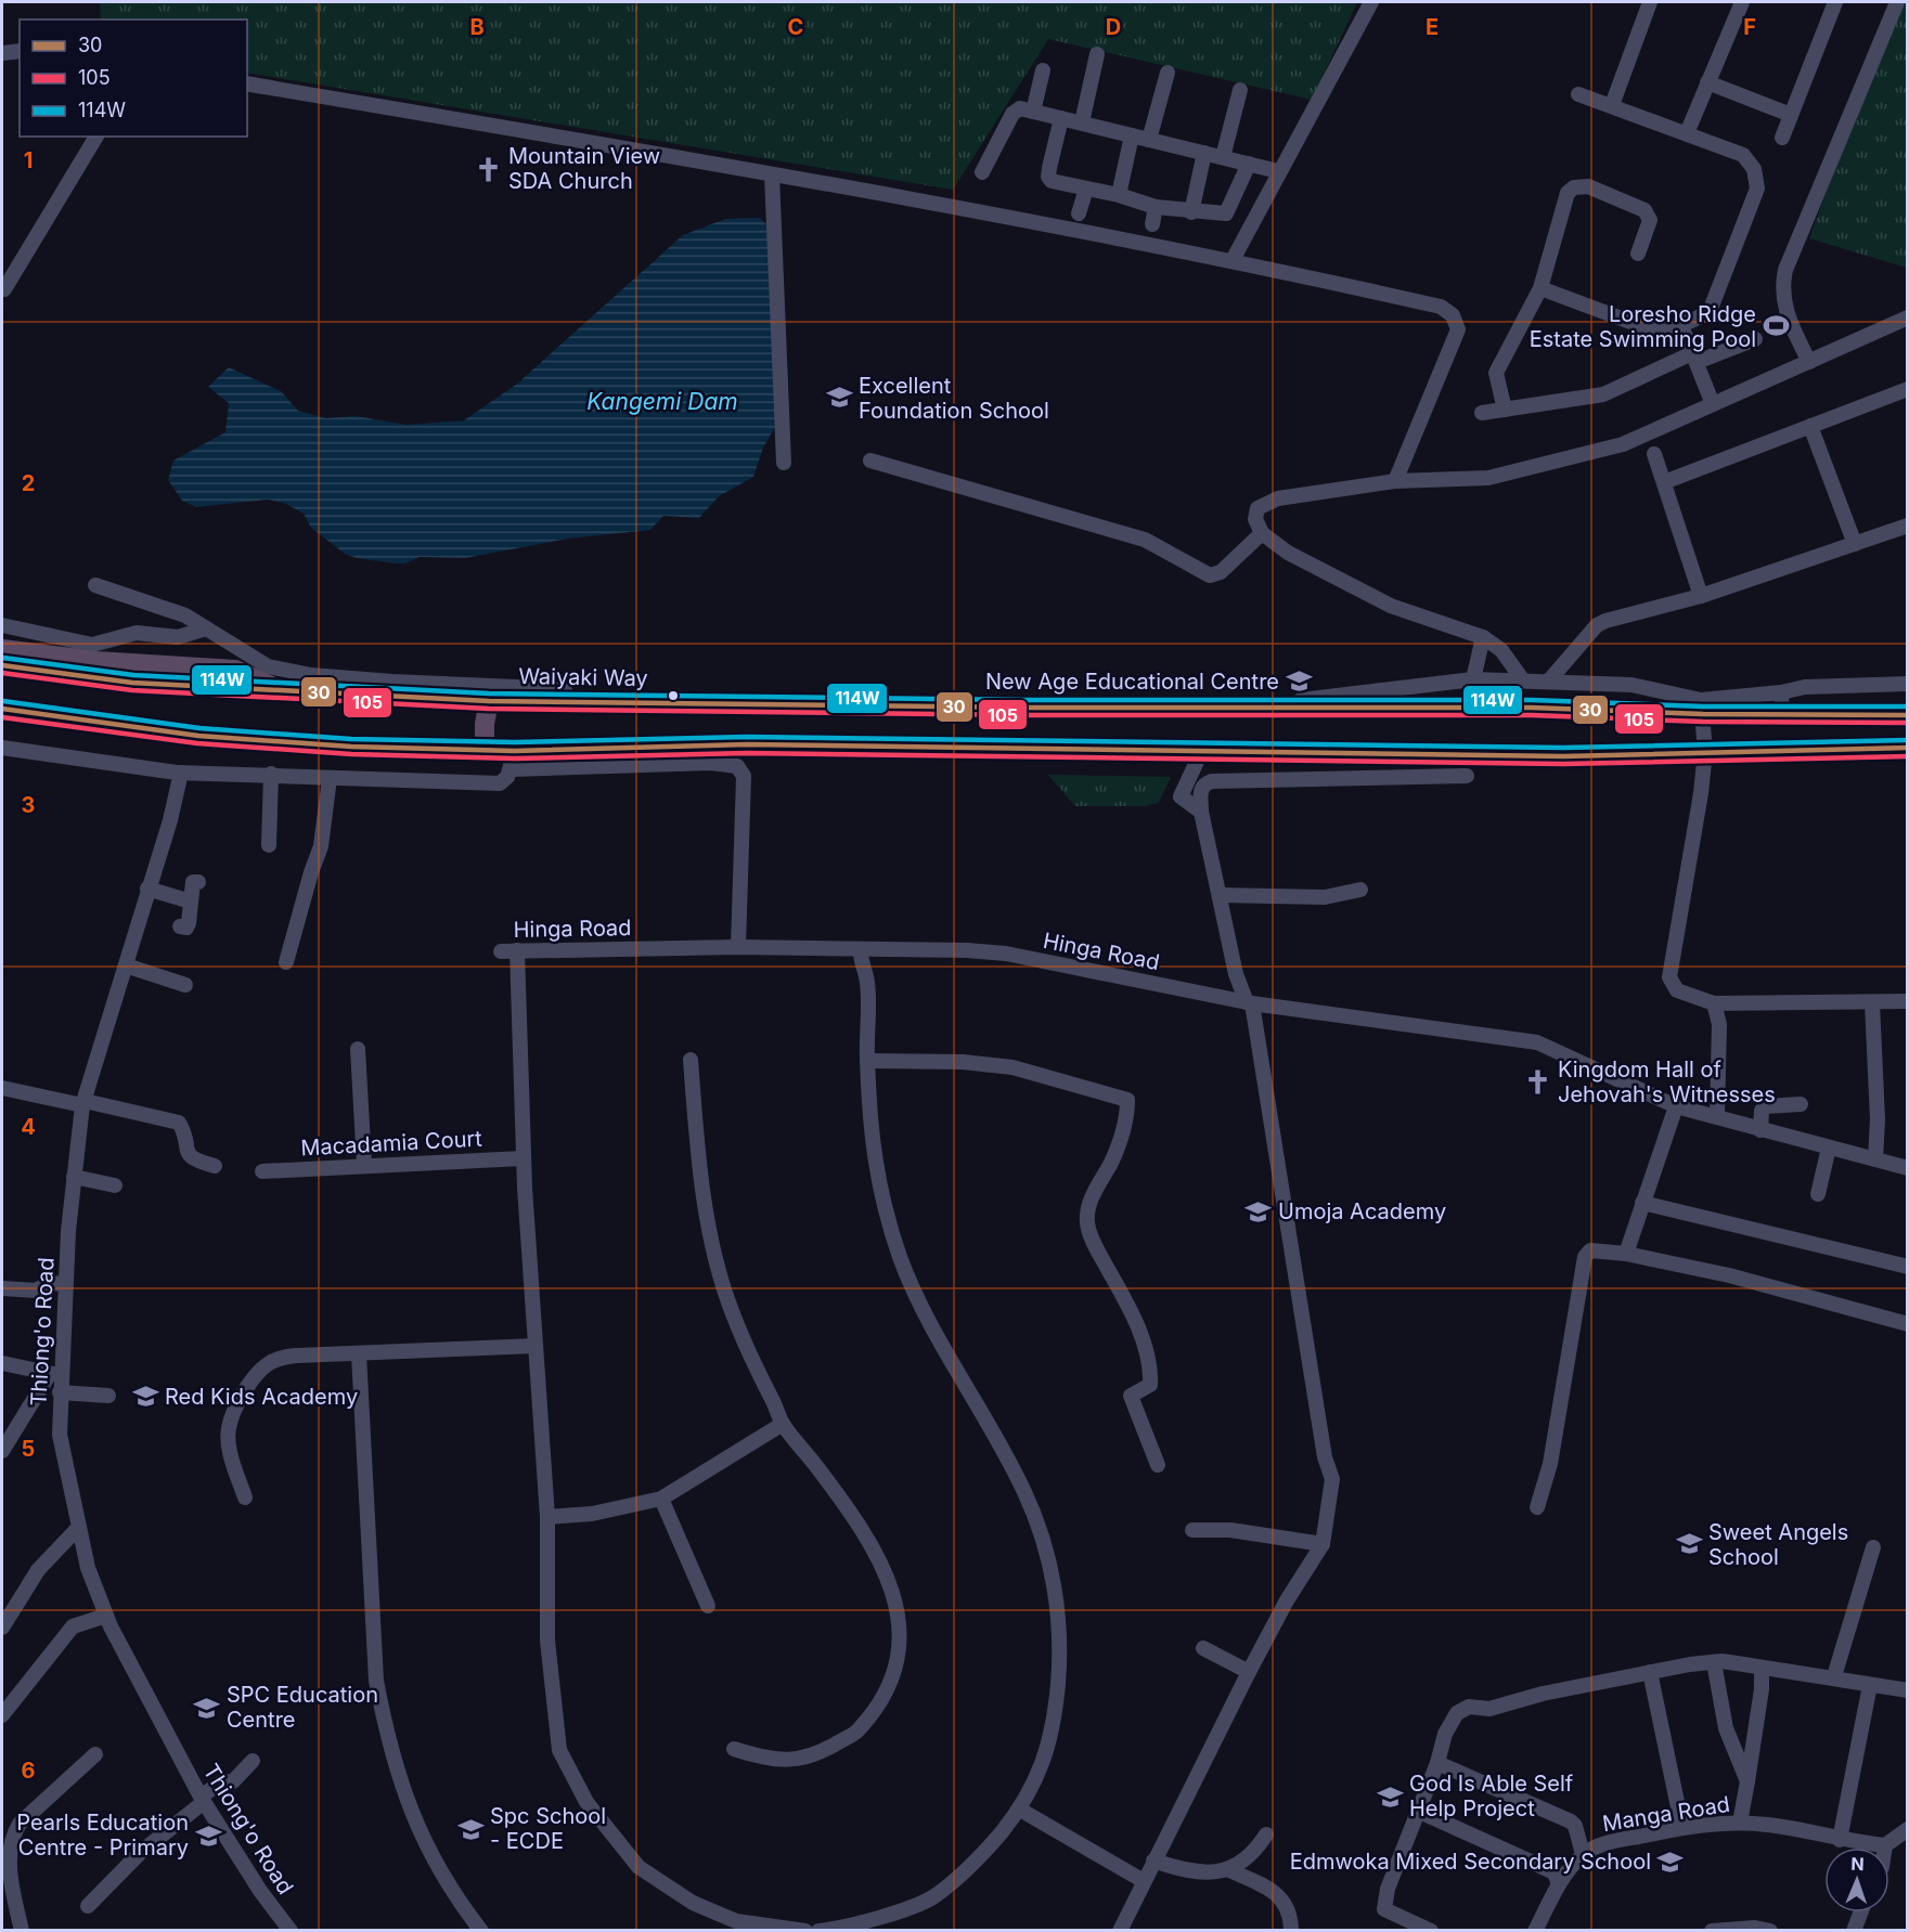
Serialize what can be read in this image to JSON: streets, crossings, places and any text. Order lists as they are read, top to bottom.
{
  "streets": {
    "highway": ["Waiyaki Way"],
    "street": [
      "Hinga Road",
      "Macadamia Court",
      "Thiong'o Road",
      "Manga Road"
    ]
  },
  "crossings": [
    ["Hinga Road", "Macadamia Court"]
  ],
  "water": ["Kangemi Dam"],
  "places": {
    "church": ["Mountain View SDA Church", "Kingdom Hall of Jehovah's Witnesses"],
    "sports": ["Loresho Ridge Estate Swimming Pool"],
    "school or university": [
      "Excellent Foundation School",
      "New Age Educational Centre",
      "Umoja Academy",
      "Red Kids Academy",
      "Sweet Angels School",
      "SPC Education Centre",
      "God Is Able Self Help Project",
      "Spc School - ECDE",
      "Pearls Education Centre - Primary",
      "Edmwoka Mixed Secondary School"
    ]
  },
  "lines": ["transit line 114W", "transit line 30", "transit line 105"],
  "legend": ["30", "105", "114W"],
  "north": "top",
  "grid": {
    "columns": [
      "B",
      "C",
      "D",
      "E",
      "F"
    ],
    "rows": [
      "1",
      "2",
      "3",
      "4",
      "5",
      "6"
    ]
  }
}
